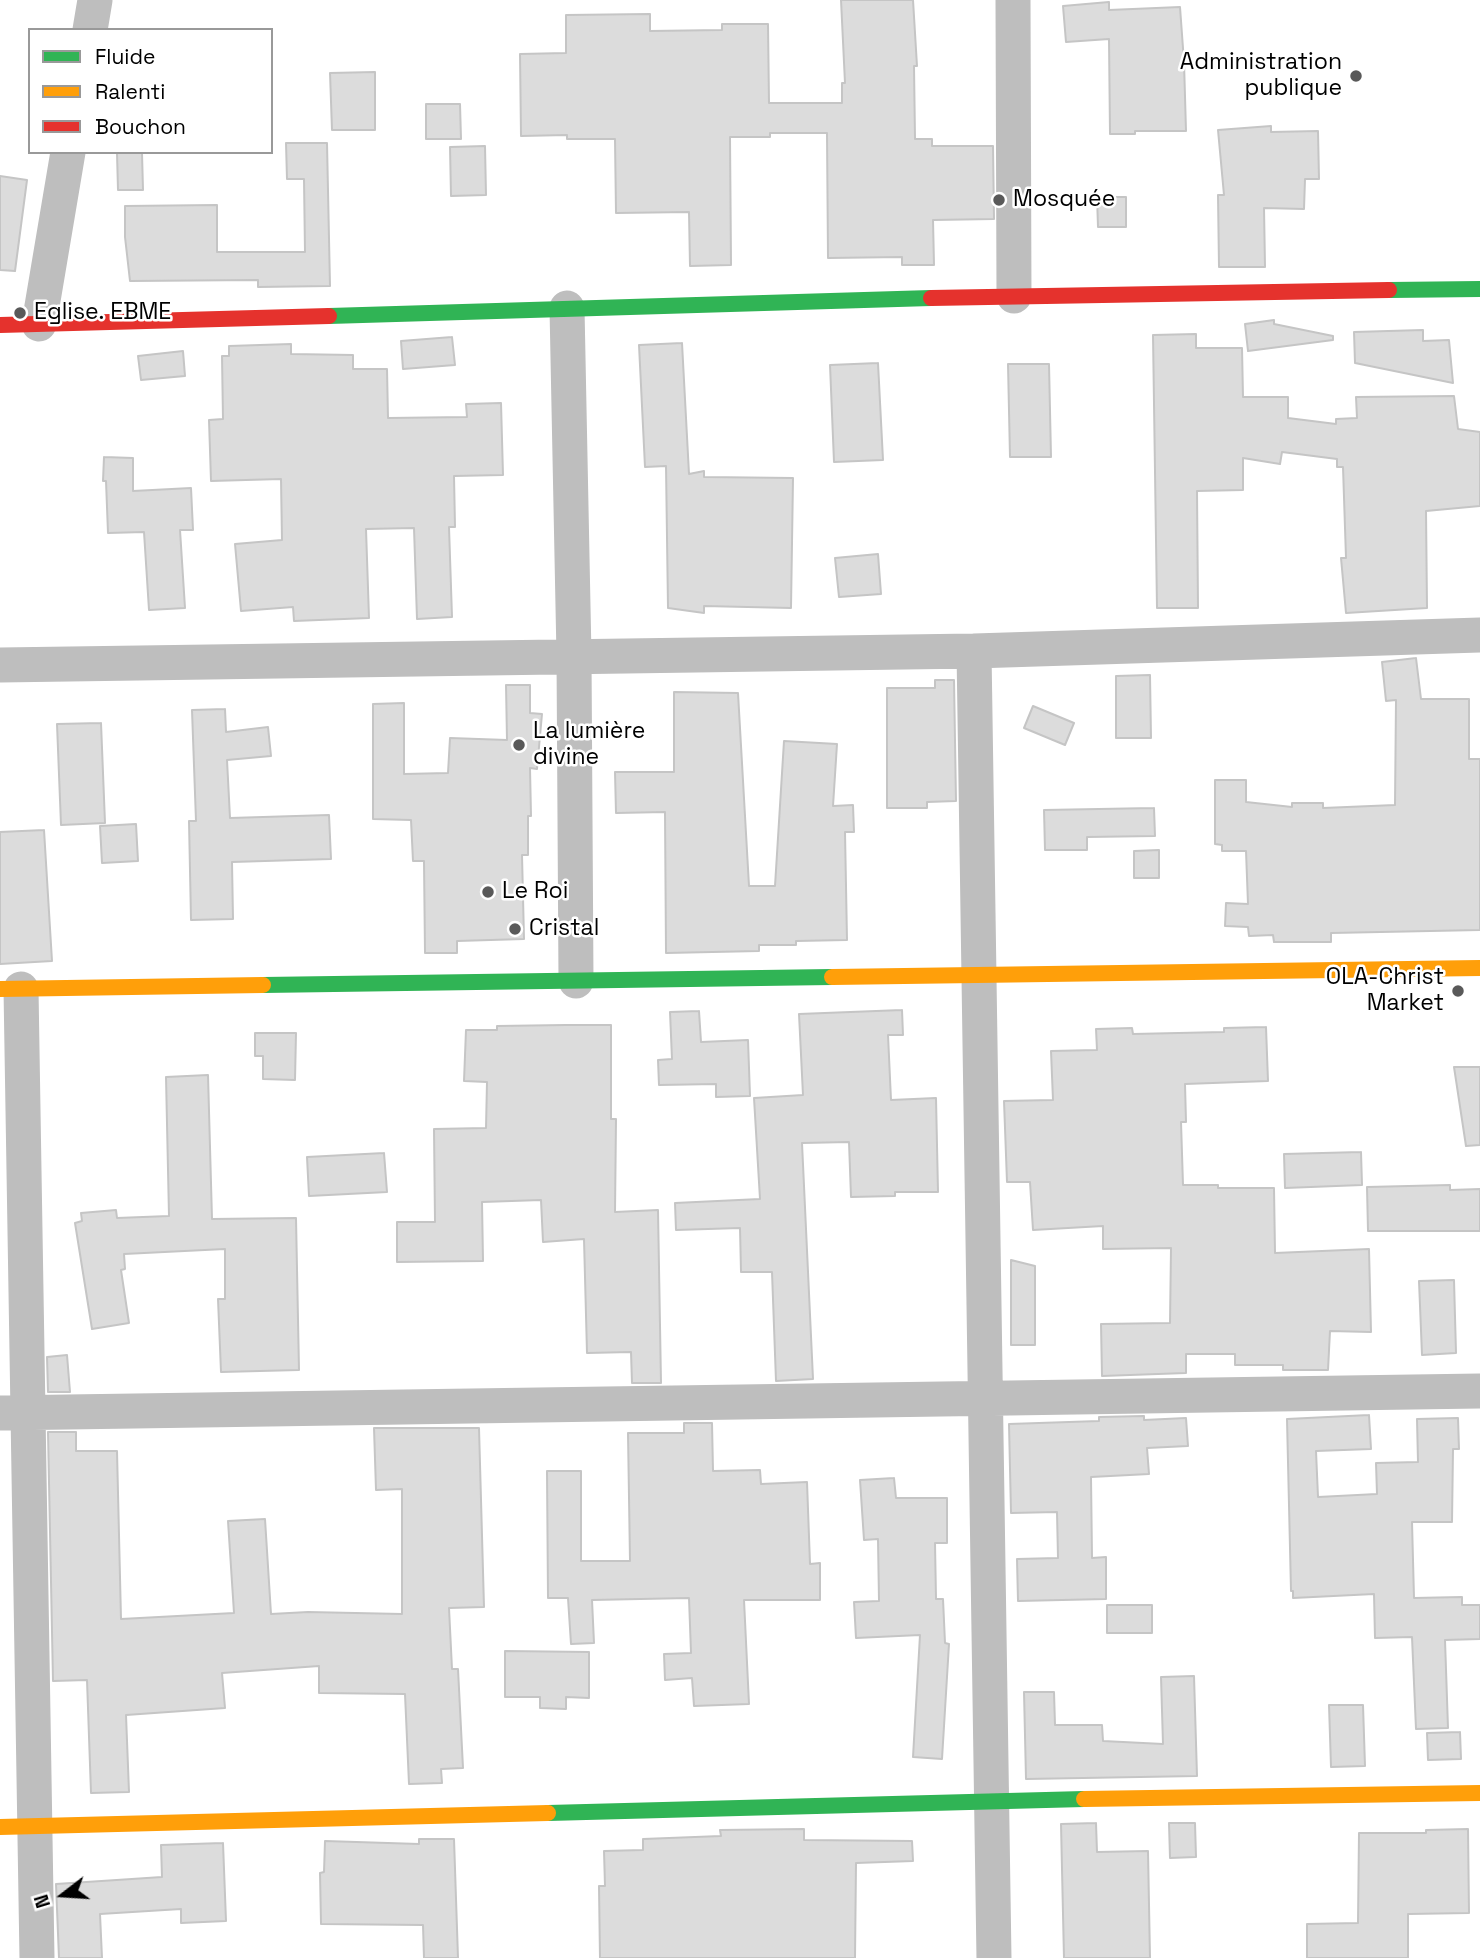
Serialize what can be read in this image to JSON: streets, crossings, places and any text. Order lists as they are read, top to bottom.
{
  "places": [
    "Administration publique",
    "Mosquée",
    "Eglise. EBME",
    "La lumière divine",
    "Le Roi",
    "Cristal",
    "OLA-Christ Market"
  ],
  "legend": ["Fluide", "Ralenti", "Bouchon"],
  "north": "left"
}
